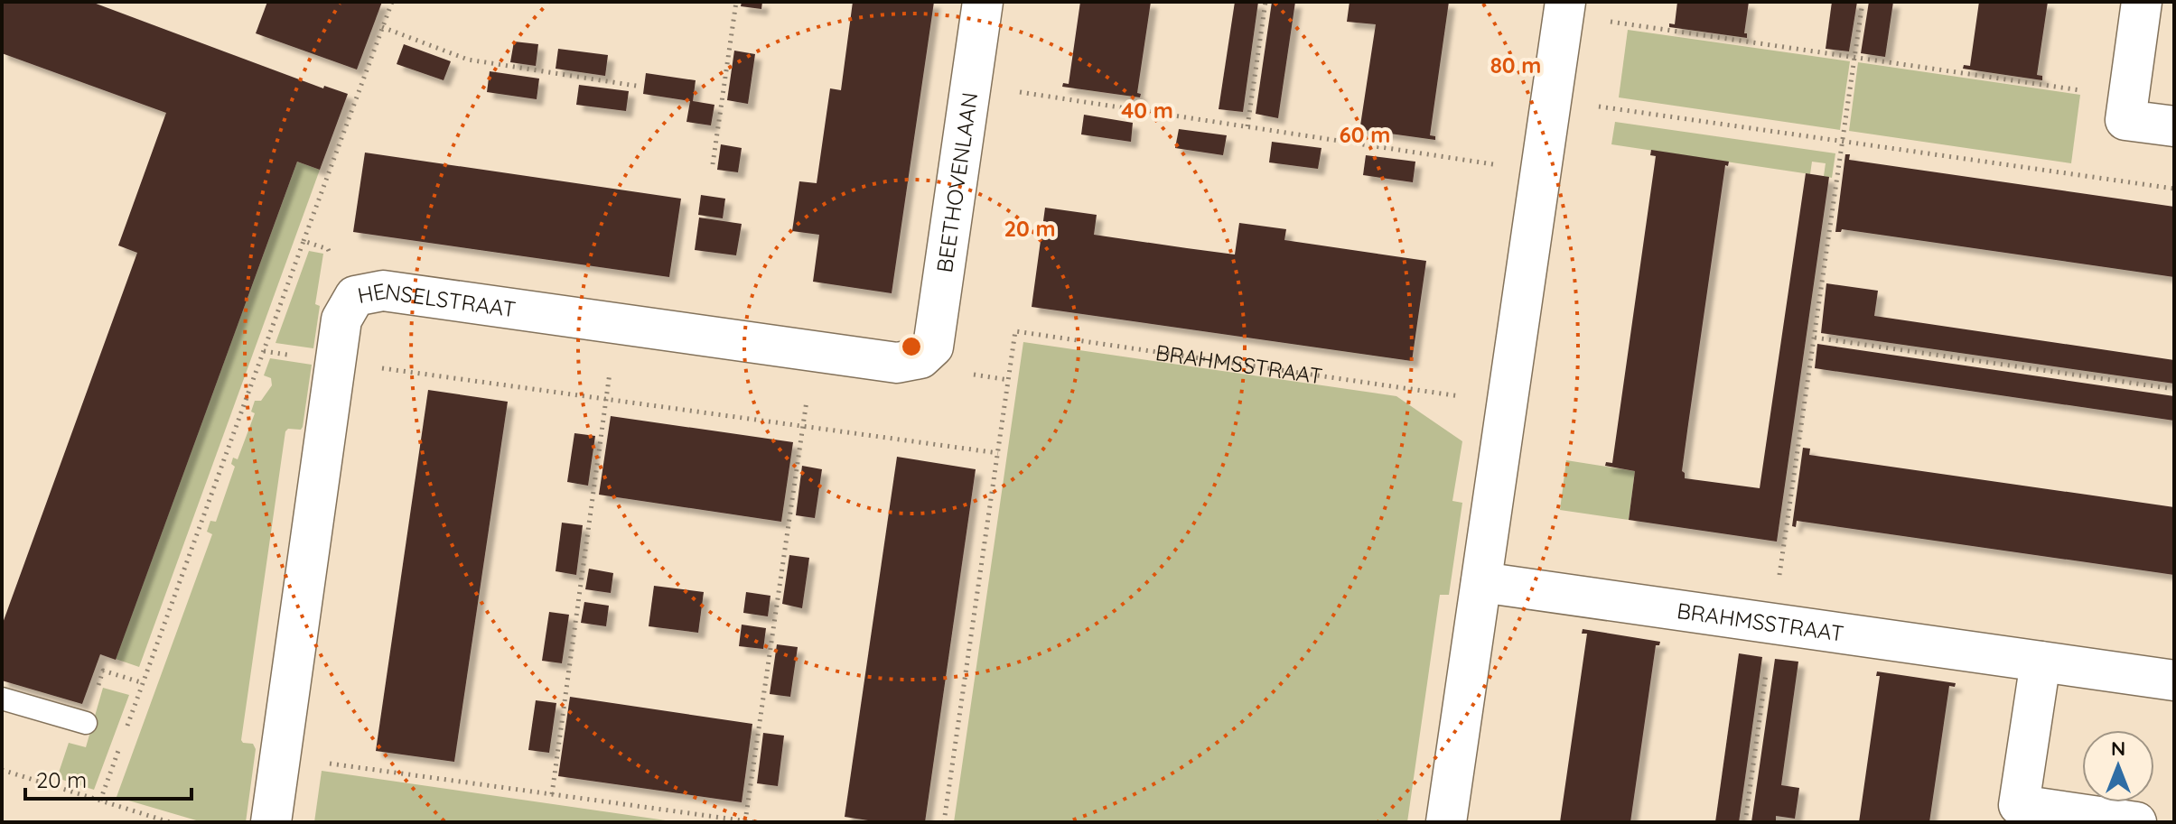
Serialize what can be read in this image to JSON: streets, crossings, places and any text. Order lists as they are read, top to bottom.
{
  "streets": {
    "street": ["BEETHOVENLAAN", "HENSELSTRAAT", "BRAHMSSTRAAT"]
  },
  "crossings": [
    ["BEETHOVENLAAN", "HENSELSTRAAT"]
  ],
  "scale_bar": "20 m",
  "north": "top",
  "rings": [
    "80 m",
    "40 m",
    "60 m",
    "20 m"
  ]
}
